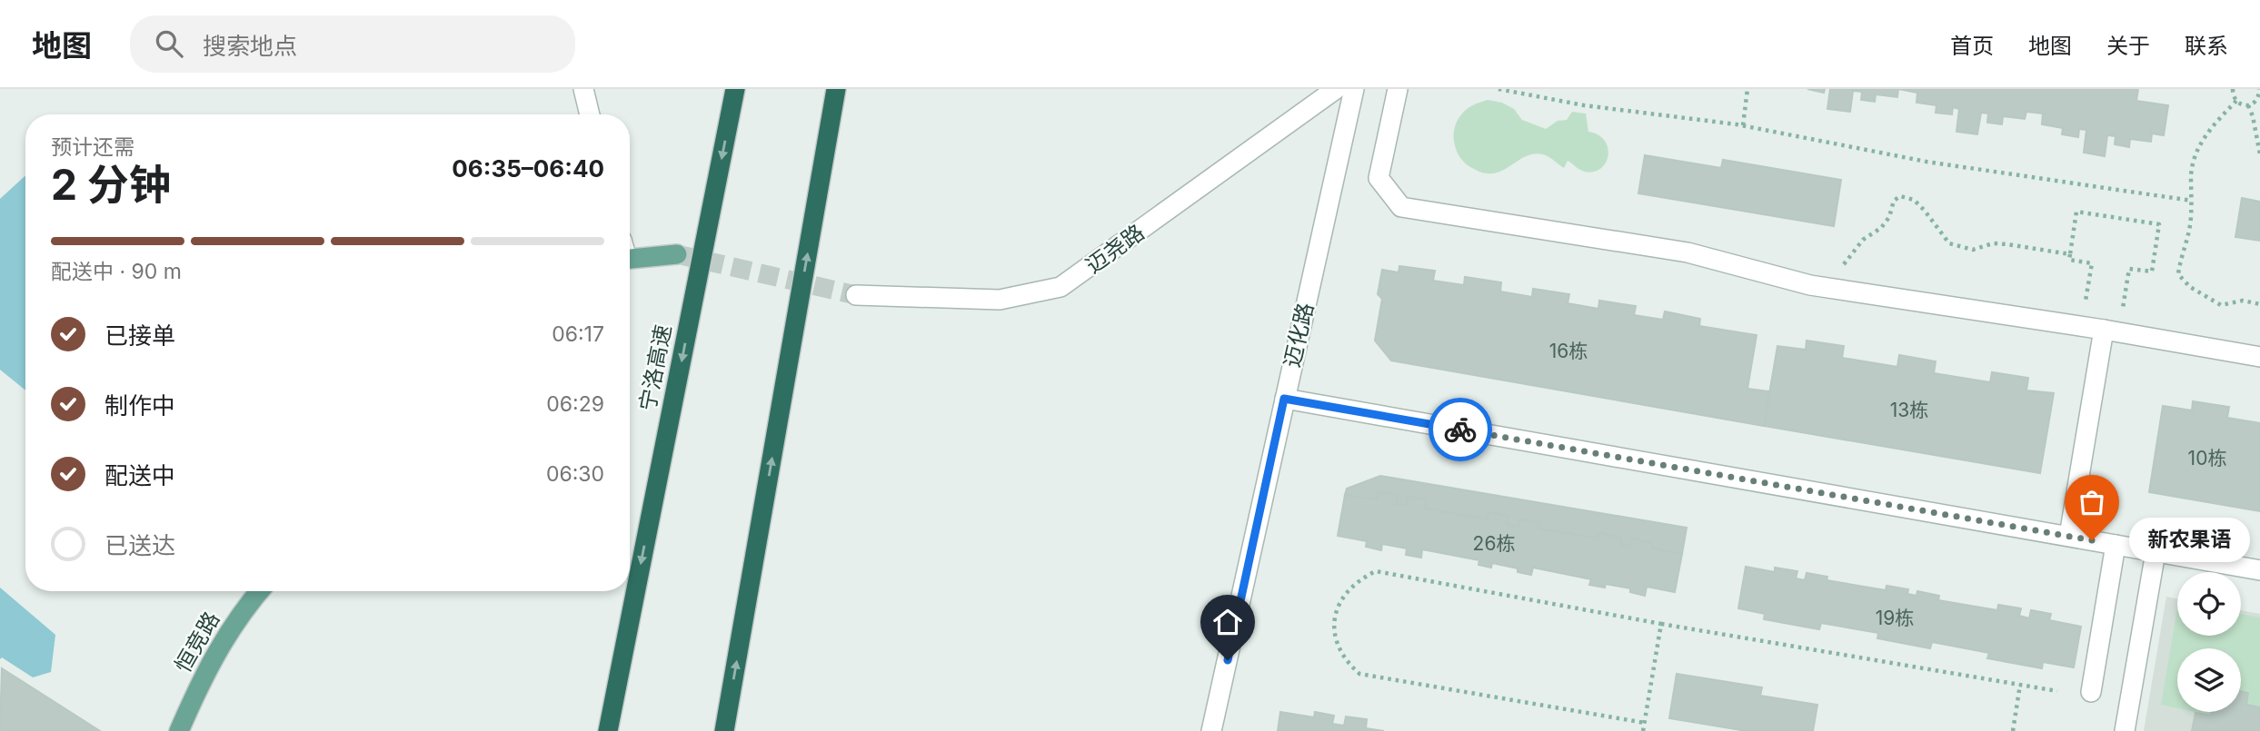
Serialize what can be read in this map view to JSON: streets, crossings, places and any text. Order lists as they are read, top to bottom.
{
  "streets": {
    "highway": ["宁洛高速"],
    "main road": ["恒竞路"],
    "street": ["迈尧路", "迈化路"]
  },
  "places": ["新农果语"],
  "house_numbers": [
    "16栋",
    "13栋",
    "10栋",
    "26栋",
    "19栋"
  ],
  "page": {
    "header": "地图",
    "search": "搜索地点",
    "nav": [
      "首页",
      "地图",
      "关于",
      "联系"
    ],
    "heading": ["2 分钟", "预计还需", "06:35–06:40"],
    "bar": "配送中 · 90 m",
    "list": [
      ["已接单", "06:17"],
      ["制作中", "06:29"],
      ["配送中", "06:30"],
      "已送达"
    ],
    "bubble": "新农果语"
  }
}
